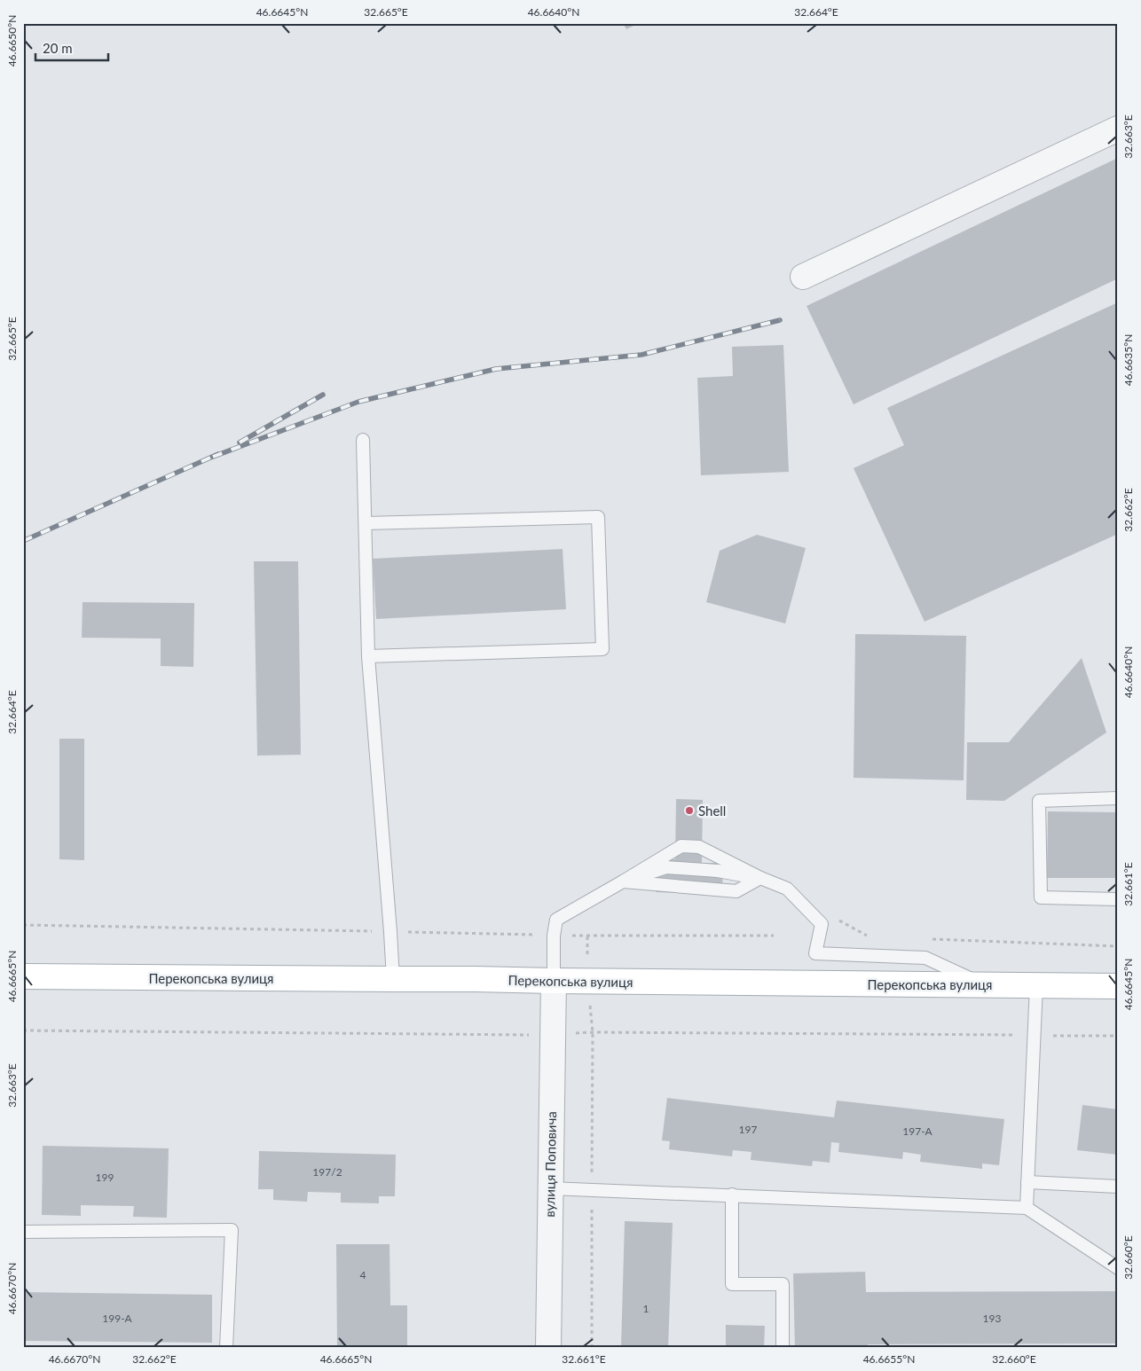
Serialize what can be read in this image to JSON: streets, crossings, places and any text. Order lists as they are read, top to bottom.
{
  "streets": {
    "main road": ["Перекопська вулиця"],
    "street": ["вулиця Поповича"]
  },
  "crossings": [
    ["Перекопська вулиця", "вулиця Поповича"]
  ],
  "places": ["Shell"],
  "house_numbers": [
    "197",
    "197-А",
    "197/2",
    "199",
    "4",
    "1",
    "199-А",
    "193"
  ],
  "scale_bar": "20 m",
  "coordinates": [
    "46.6645°N",
    "32.665°E",
    "46.6640°N",
    "32.664°E",
    "46.6650°N",
    "32.663°E",
    "46.6635°N",
    "32.662°E",
    "32.661°E",
    "46.6665°N",
    "32.660°E",
    "46.6670°N",
    "46.6655°N"
  ]
}
